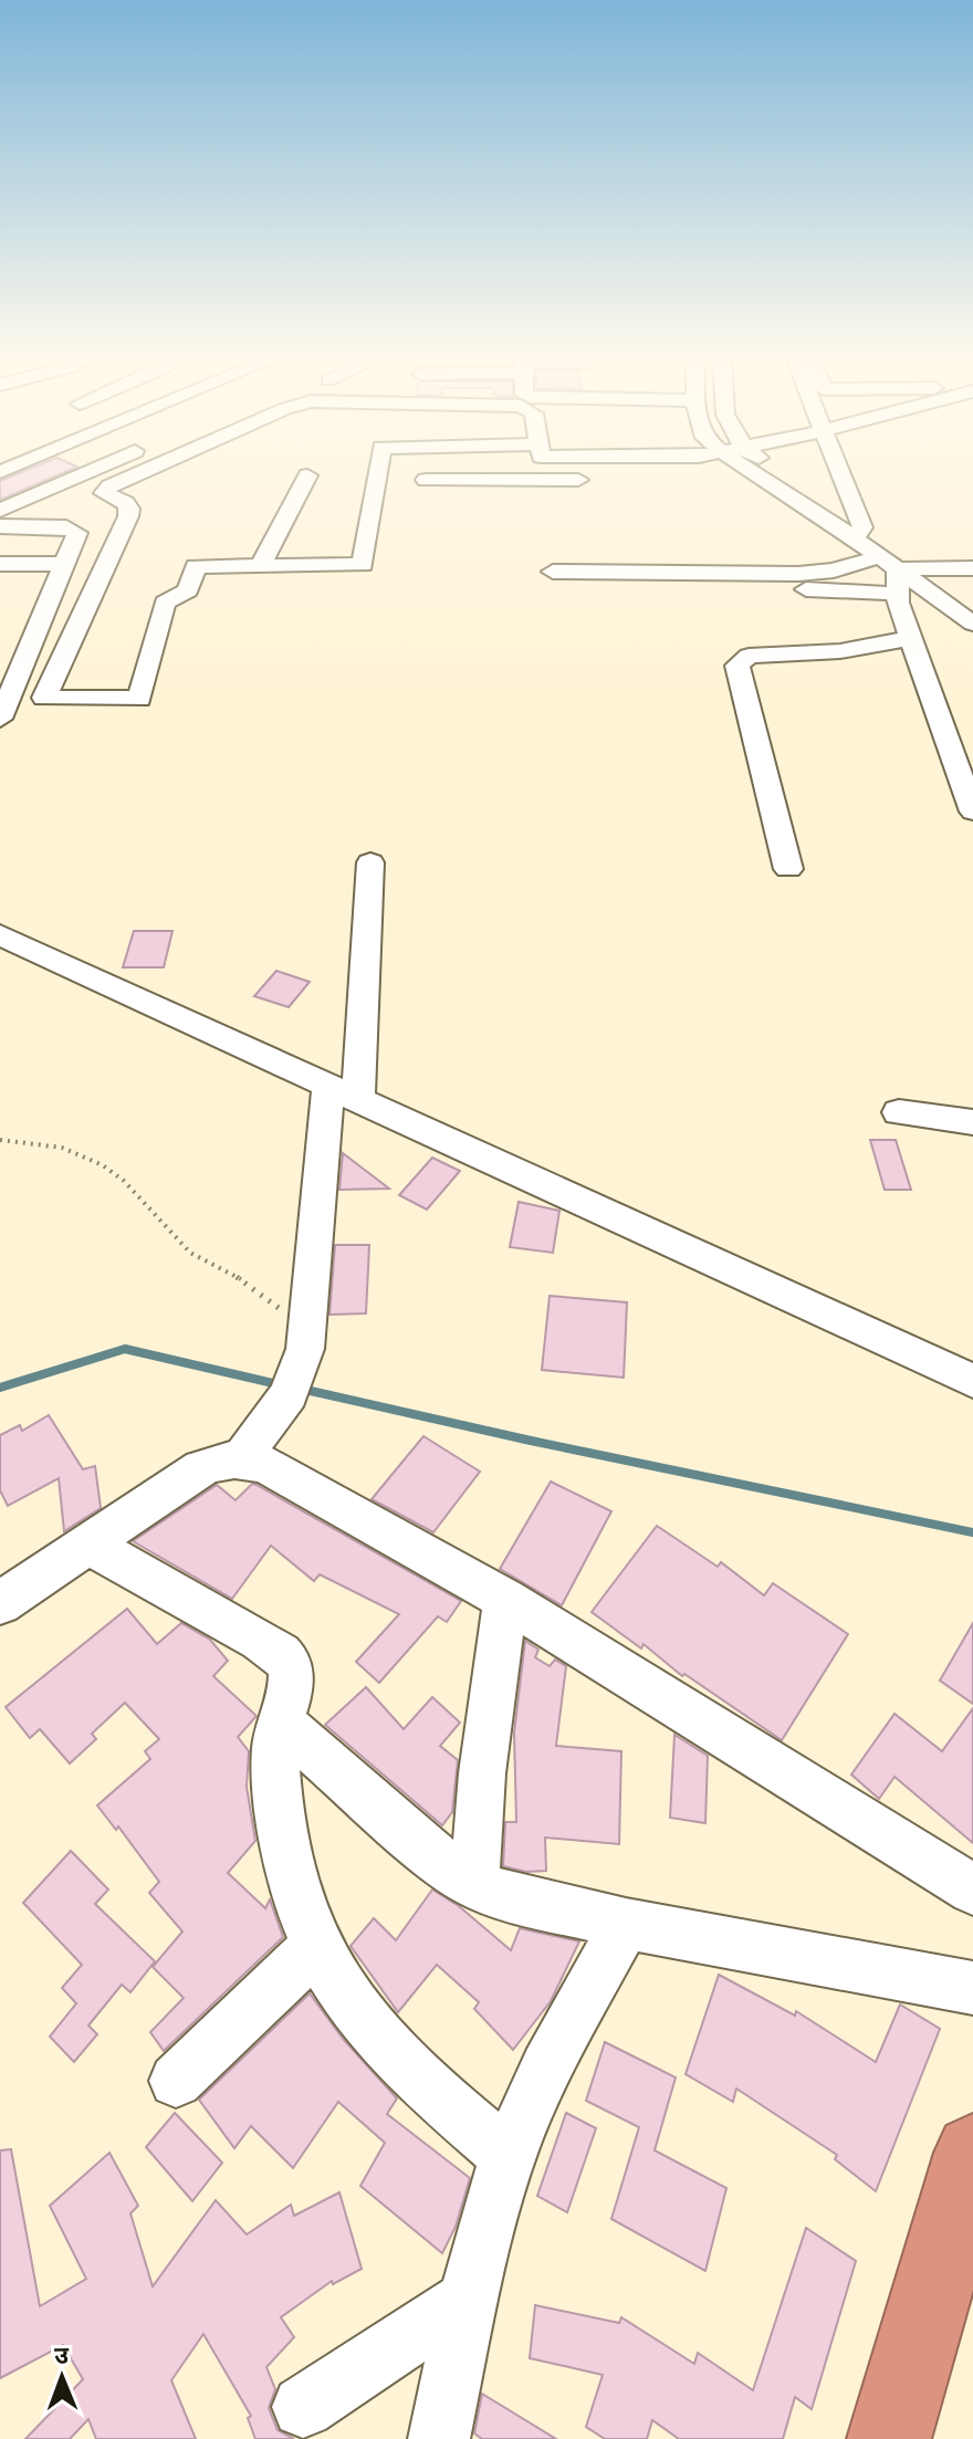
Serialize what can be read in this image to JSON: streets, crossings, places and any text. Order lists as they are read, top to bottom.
{
  "north": "top"
}
